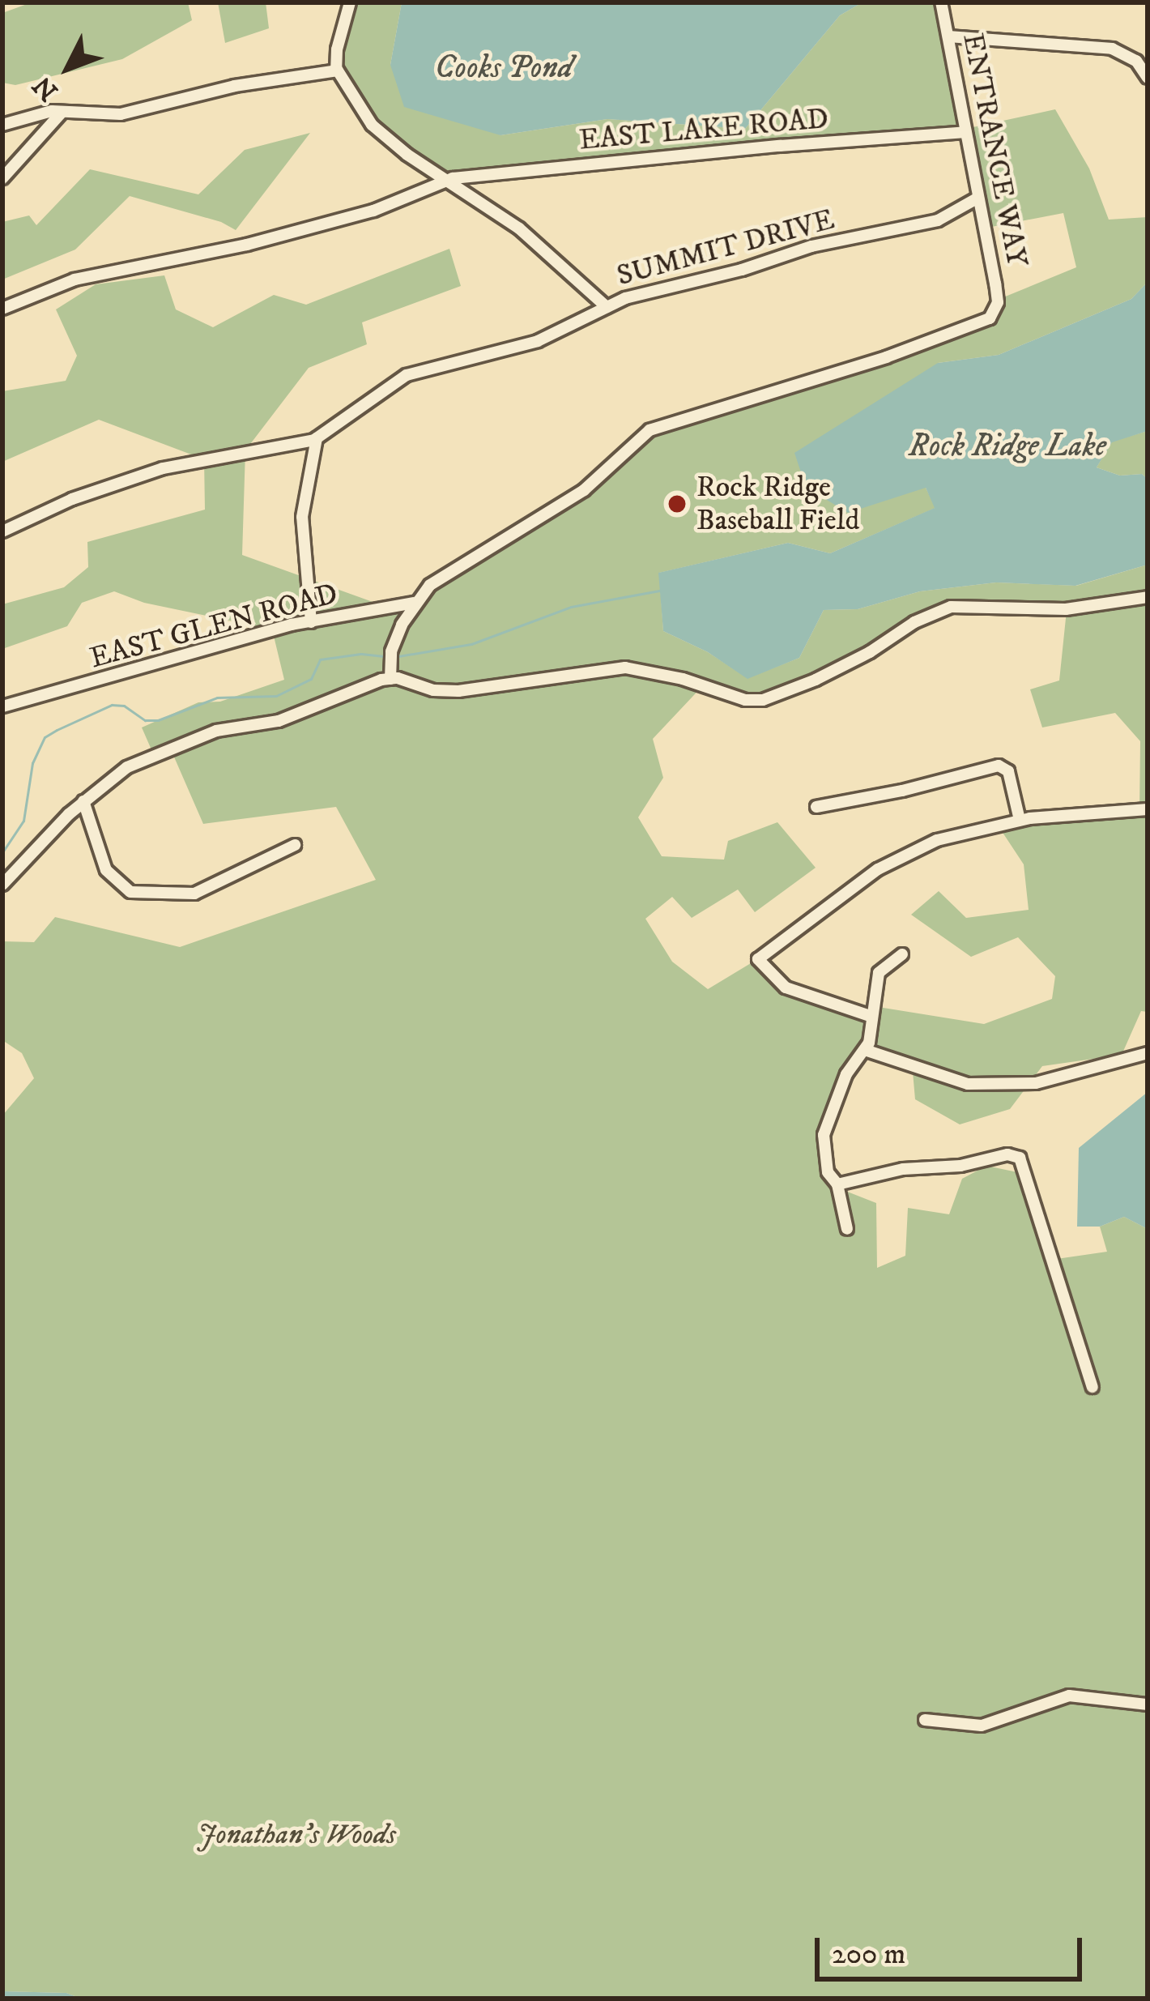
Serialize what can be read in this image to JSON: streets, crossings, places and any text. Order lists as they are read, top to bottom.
{
  "streets": {
    "street": [
      "EAST LAKE ROAD",
      "ENTRANCE WAY",
      "SUMMIT DRIVE",
      "EAST GLEN ROAD"
    ]
  },
  "crossings": [
    ["EAST LAKE ROAD", "ENTRANCE WAY"],
    ["ENTRANCE WAY", "SUMMIT DRIVE"],
    ["ENTRANCE WAY", "EAST GLEN ROAD"]
  ],
  "water": ["Cooks Pond", "Rock Ridge Lake"],
  "parks": ["Jonathan's Woods"],
  "places": ["Rock Ridge Baseball Field"],
  "scale_bar": "200 m",
  "north": "bottom left"
}
